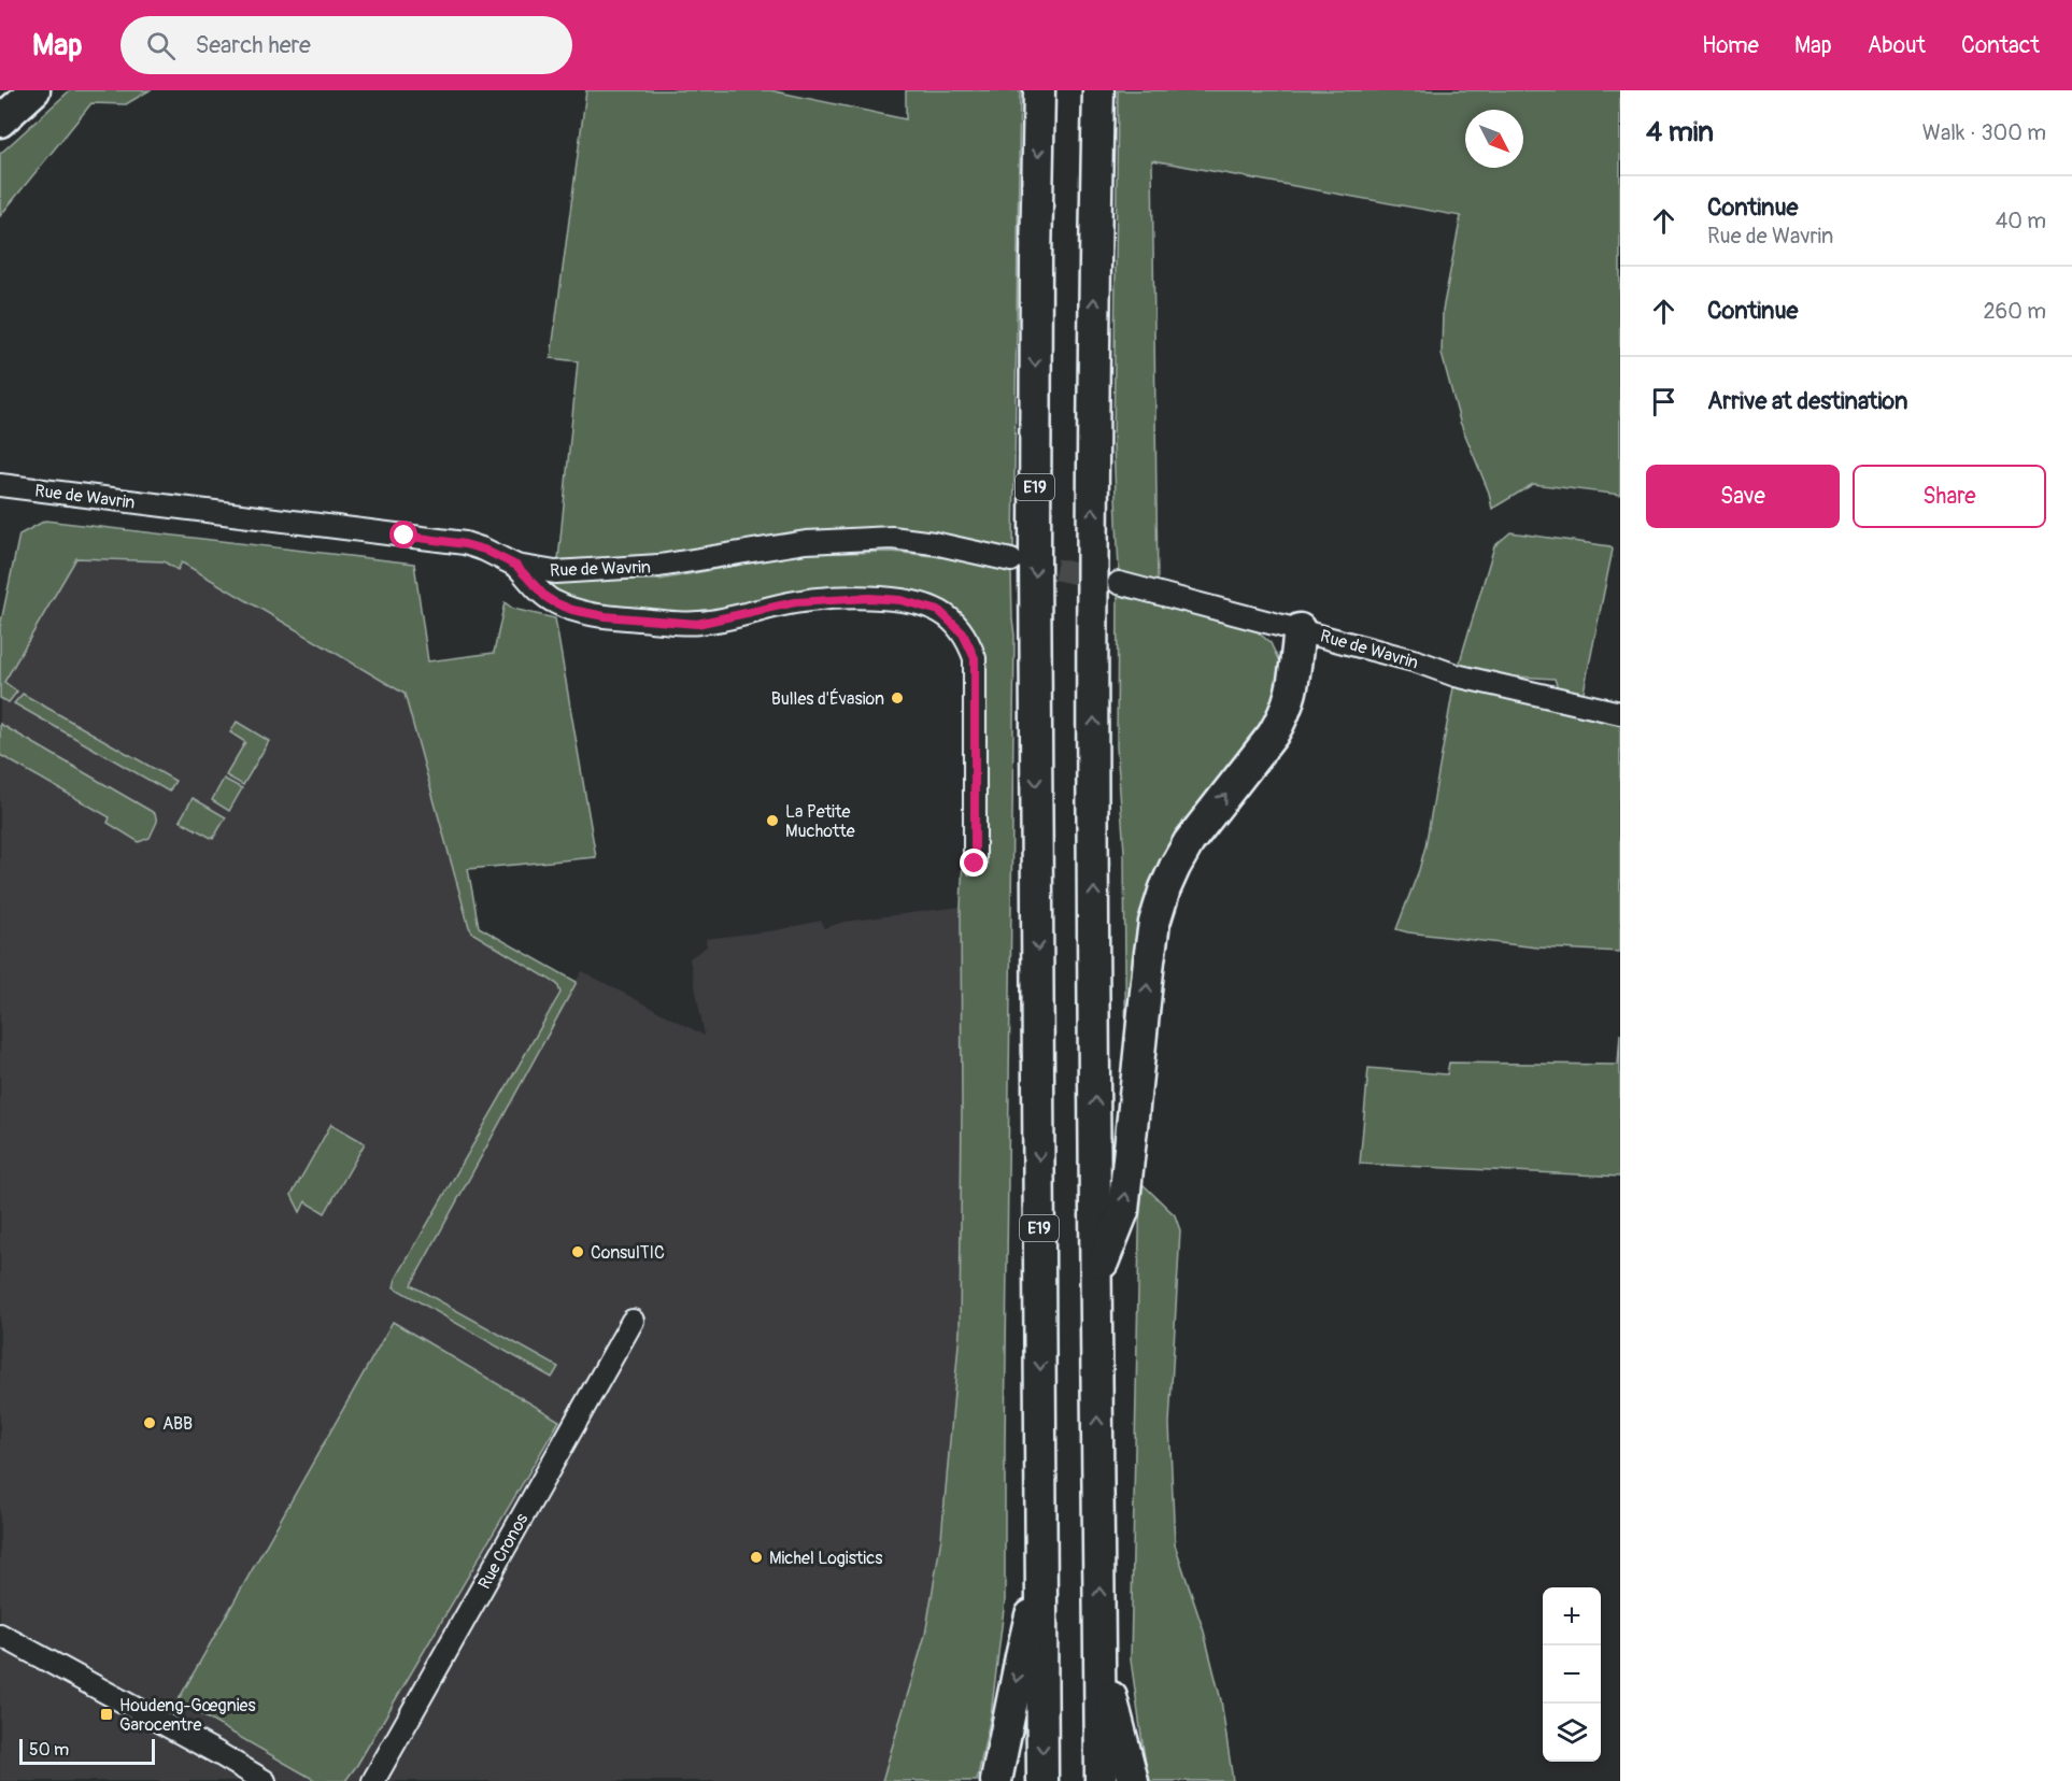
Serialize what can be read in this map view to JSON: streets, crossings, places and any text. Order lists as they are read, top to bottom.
{
  "streets": {
    "highway": ["E19"],
    "street": ["Rue de Wavrin", "Rue Cronos"]
  },
  "places": {
    "other": [
      "Bulles d'Évasion",
      "La Petite Muchotte",
      "ConsulTIC",
      "ABB",
      "Michel Logistics"
    ],
    "transit": ["Houdeng-Gœgnies Garocentre"]
  },
  "scale_bar": "50 m",
  "north": "bottom right",
  "page": {
    "header": "Map",
    "search": "Search here",
    "nav": [
      "Home",
      "Map",
      "About",
      "Contact"
    ],
    "heading": ["4 min", "Walk · 300 m"],
    "list": [
      ["Continue", "Rue de Wavrin", "40 m"],
      ["Continue", "260 m"],
      "Arrive at destination"
    ],
    "buttons": ["Save", "Share"],
    "map_buttons": ["+", "−"],
    "scale": "50 m"
  }
}
